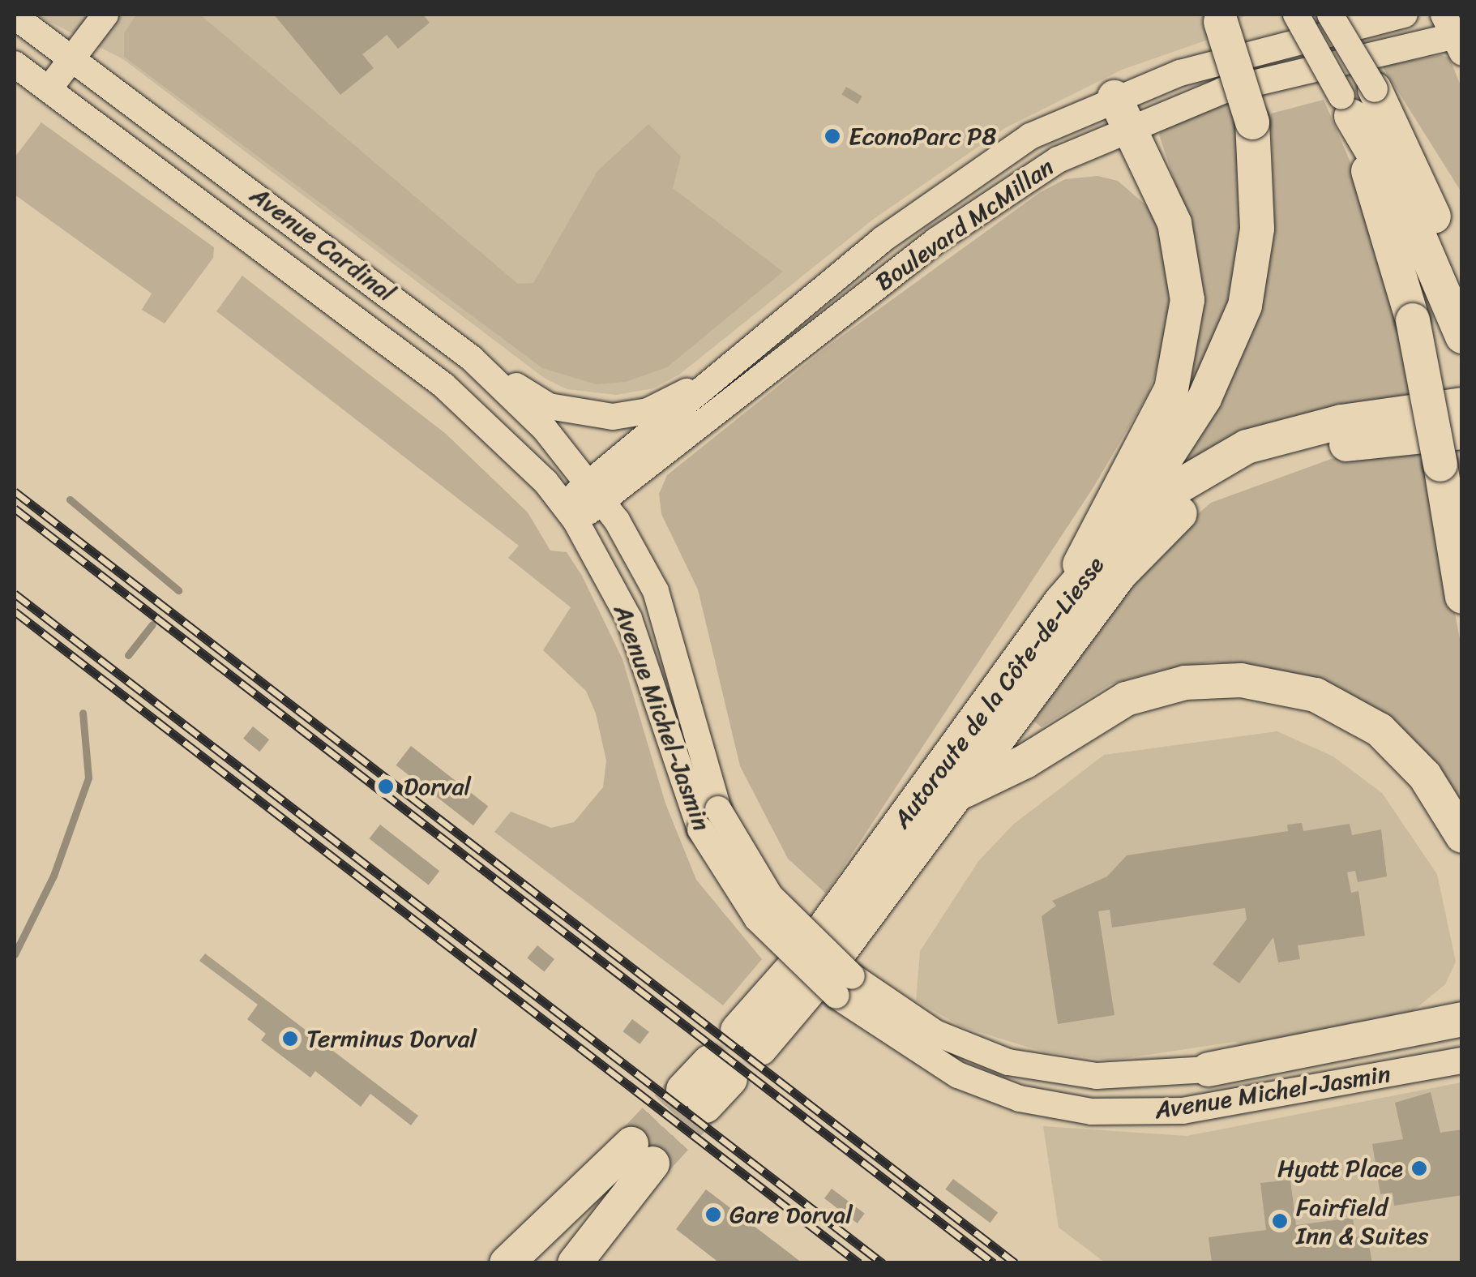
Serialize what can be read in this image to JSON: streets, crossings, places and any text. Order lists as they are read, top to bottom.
{
  "streets": {
    "highway": ["Autoroute de la Côte-de-Liesse"],
    "main road": ["Boulevard McMillan", "Avenue Cardinal", "Avenue Michel-Jasmin"]
  },
  "crossings": [
    ["Boulevard McMillan", "Avenue Cardinal"],
    ["Boulevard McMillan", "Avenue Michel-Jasmin"],
    ["Avenue Cardinal", "Avenue Michel-Jasmin"]
  ],
  "places": [
    "EconoParc P8",
    "Dorval",
    "Terminus Dorval",
    "Hyatt Place",
    "Gare Dorval",
    "Fairfield Inn & Suites"
  ]
}
